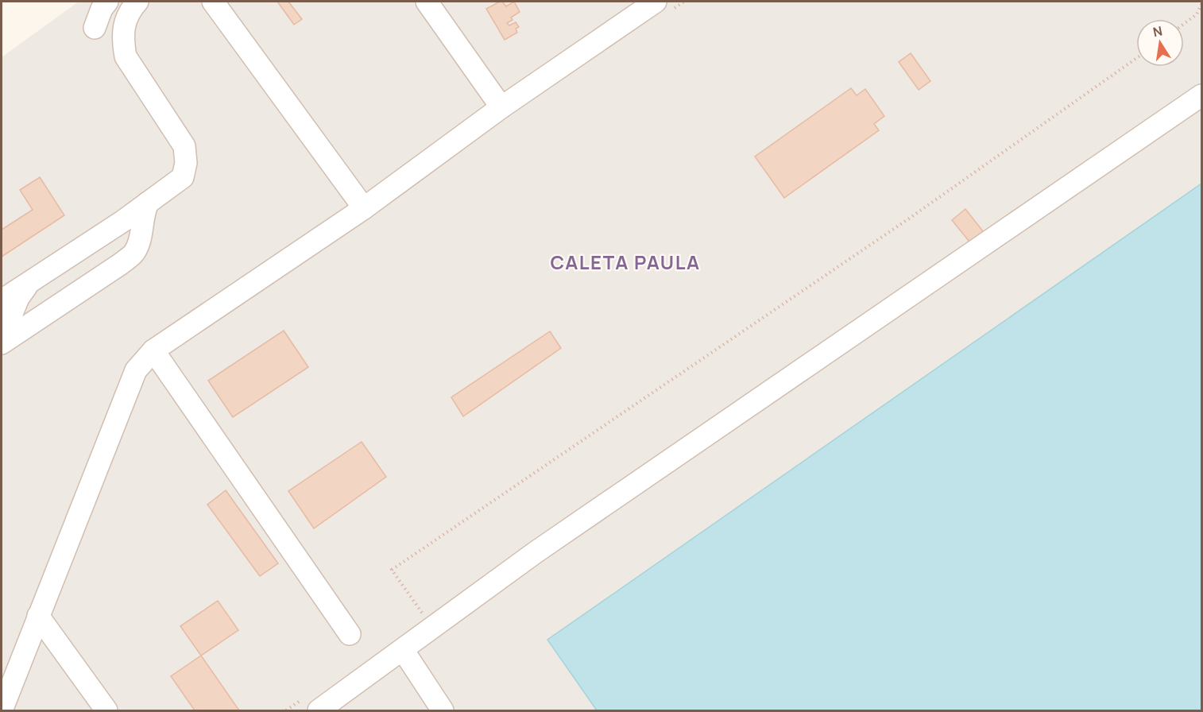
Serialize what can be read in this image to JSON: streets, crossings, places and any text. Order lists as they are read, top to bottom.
{
  "districts": ["CALETA PAULA"],
  "north": "top"
}
